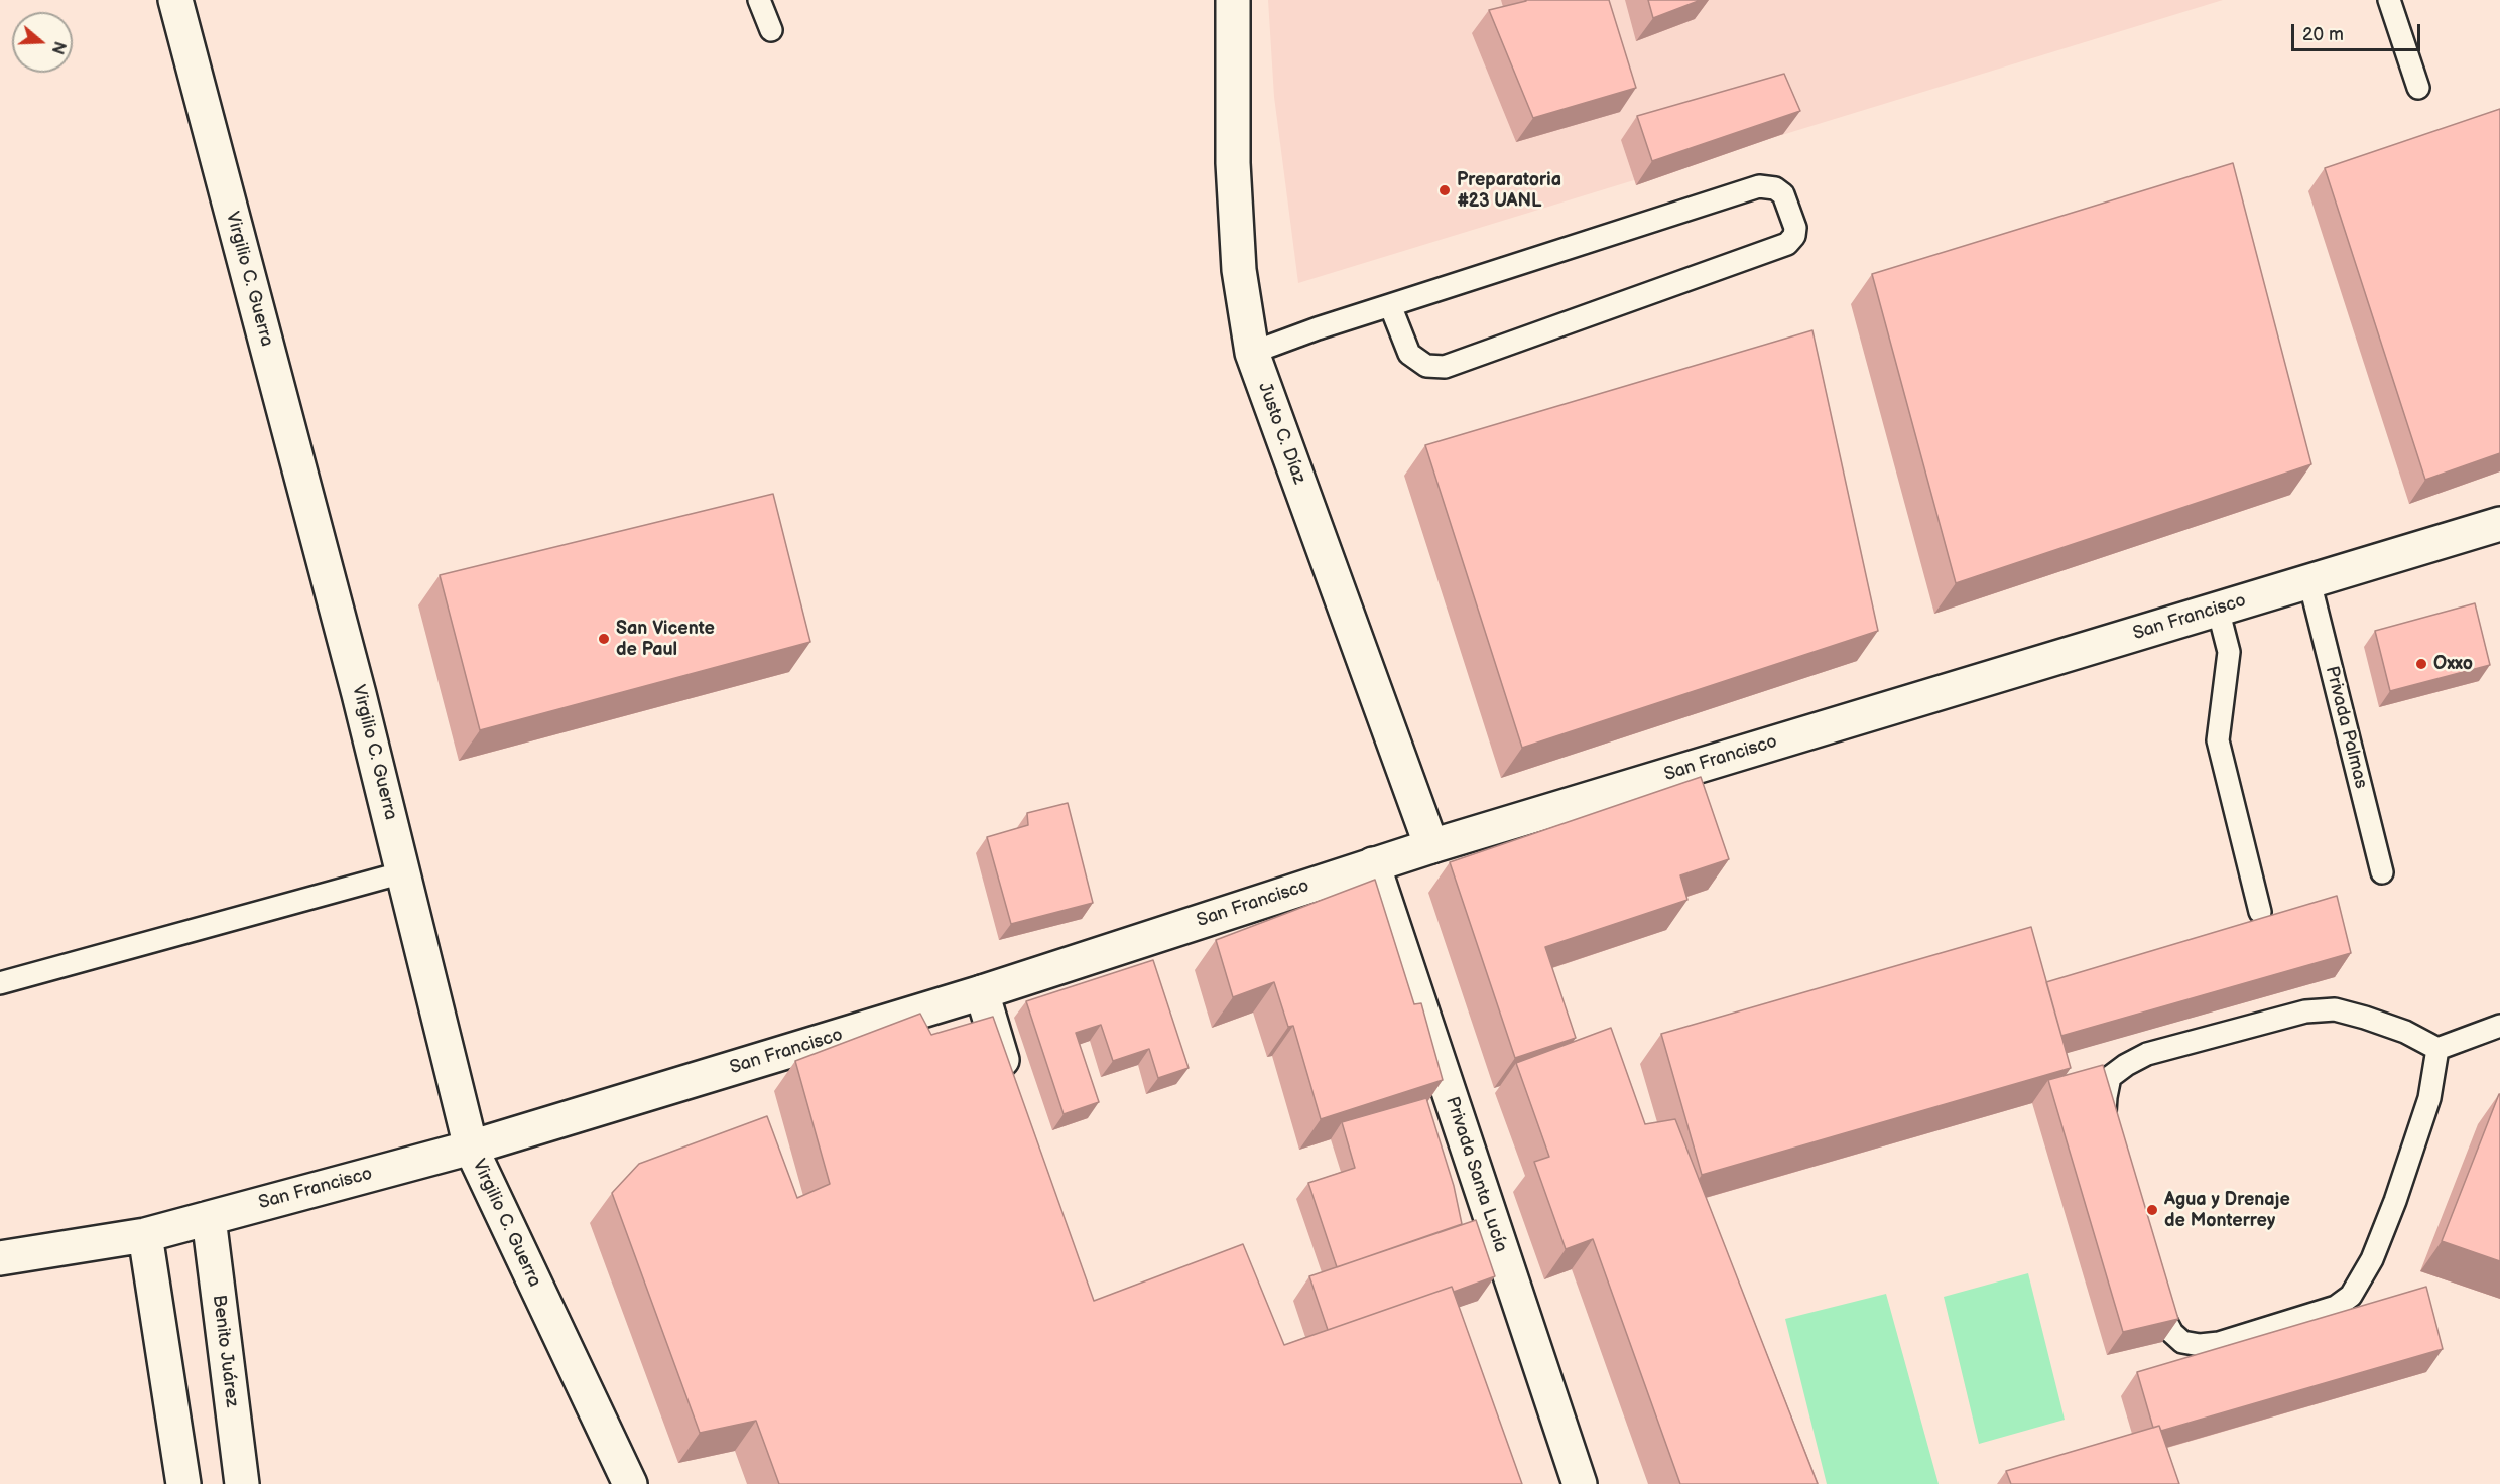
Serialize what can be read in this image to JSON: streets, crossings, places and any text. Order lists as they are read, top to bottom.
{
  "streets": {
    "street": [
      "Virgilio C. Guerra",
      "Justo C. Díaz",
      "San Francisco",
      "Privada Santa Lucía",
      "Benito Juárez"
    ],
    "lane": ["Privada Palmas"]
  },
  "crossings": [
    ["Virgilio C. Guerra", "San Francisco"],
    ["Justo C. Díaz", "San Francisco"],
    ["San Francisco", "Privada Palmas"],
    ["San Francisco", "Privada Santa Lucía"],
    ["San Francisco", "Benito Juárez"]
  ],
  "places": [
    "Preparatoria #23 UANL",
    "San Vicente de Paul",
    "Oxxo",
    "Agua y Drenaje de Monterrey"
  ],
  "scale_bar": "20 m",
  "north": "right"
}
